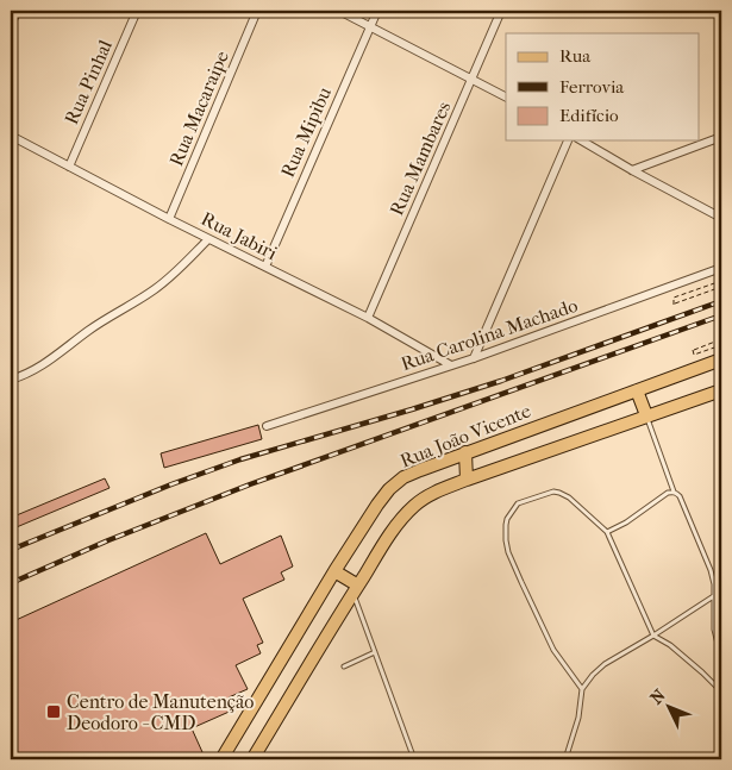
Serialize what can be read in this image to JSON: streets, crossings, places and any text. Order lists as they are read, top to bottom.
{
  "streets": {
    "main road": ["Rua João Vicente"],
    "street": [
      "Rua Pinhal",
      "Rua Macaraipe",
      "Rua Mipibu",
      "Rua Mambares",
      "Rua Jabiri",
      "Rua Carolina Machado"
    ]
  },
  "crossings": [
    ["Rua Pinhal", "Rua Jabiri"],
    ["Rua Macaraipe", "Rua Jabiri"],
    ["Rua Mipibu", "Rua Jabiri"],
    ["Rua Mambares", "Rua Jabiri"],
    ["Rua Jabiri", "Rua Carolina Machado"]
  ],
  "places": {
    "transit": ["Centro de Manutenção Deodoro - CMD"]
  },
  "legend": ["Rua", "Ferrovia", "Edifício"],
  "north": "top left"
}
